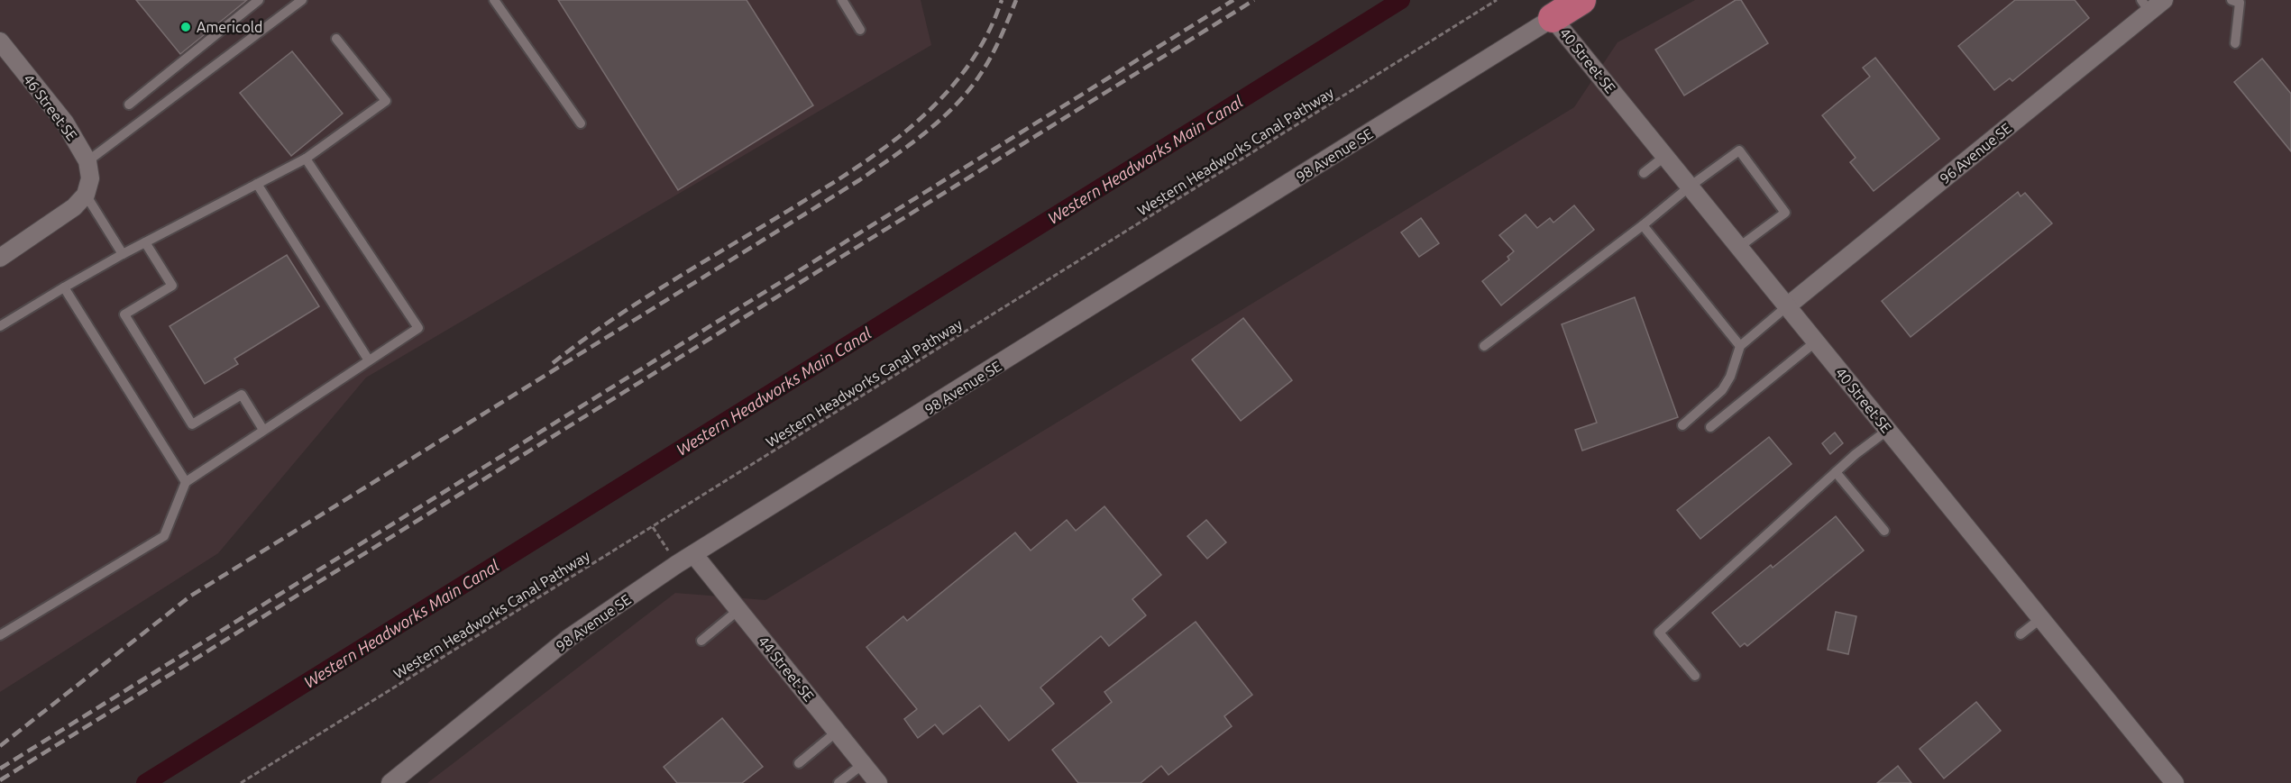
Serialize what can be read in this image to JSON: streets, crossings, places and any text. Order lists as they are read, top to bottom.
{
  "streets": {
    "street": [
      "40 Street SE",
      "46 Street SE",
      "96 Avenue SE",
      "98 Avenue SE",
      "44 Street SE"
    ],
    "path": ["Western Headworks Canal Pathway"]
  },
  "crossings": [
    ["40 Street SE", "96 Avenue SE"],
    ["40 Street SE", "98 Avenue SE"],
    ["98 Avenue SE", "44 Street SE"]
  ],
  "water": ["Western Headworks Main Canal"],
  "places": ["Americold"]
}
